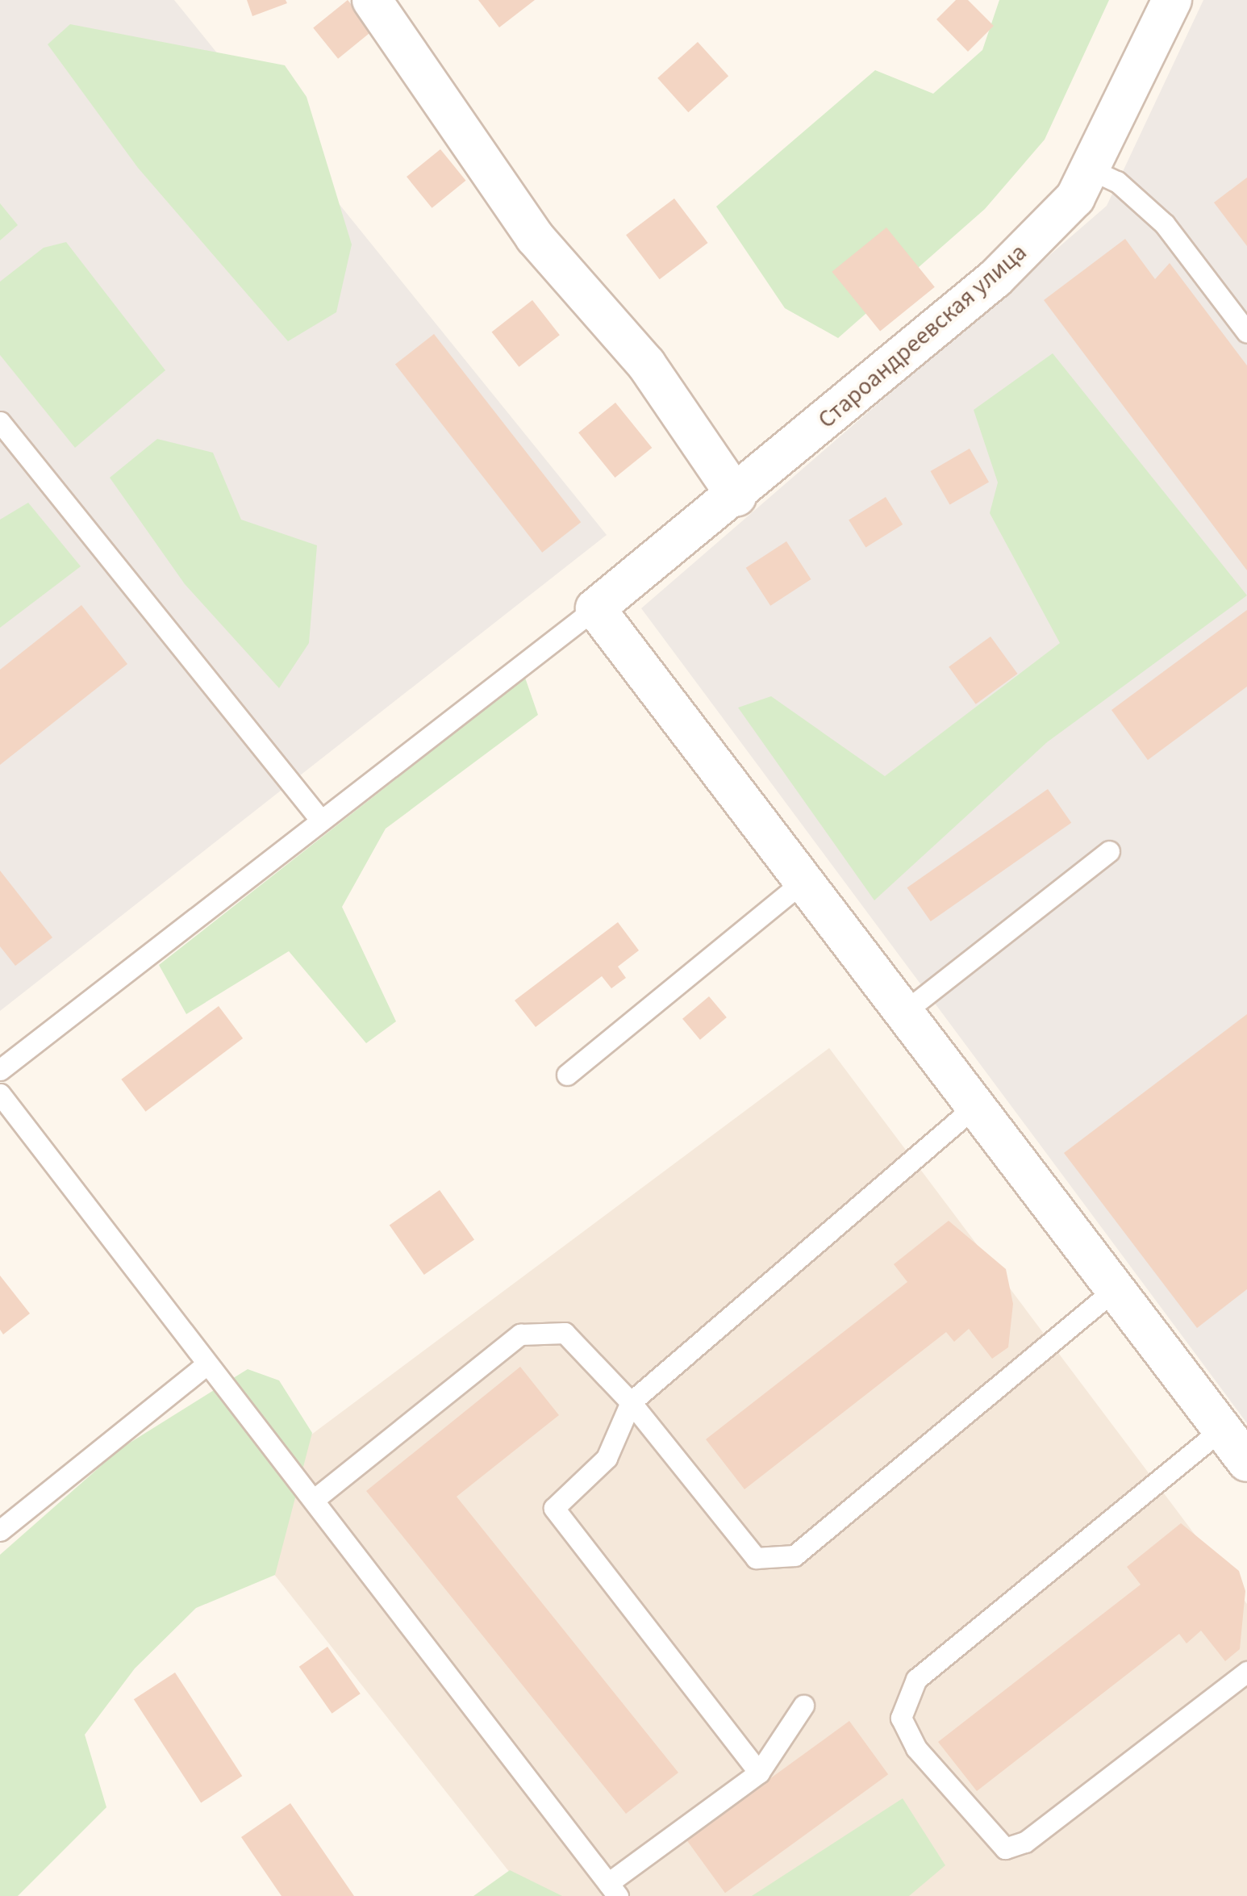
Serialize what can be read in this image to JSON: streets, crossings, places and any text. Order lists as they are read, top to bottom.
{
  "streets": {
    "street": ["Староандреевская улица"]
  }
}
